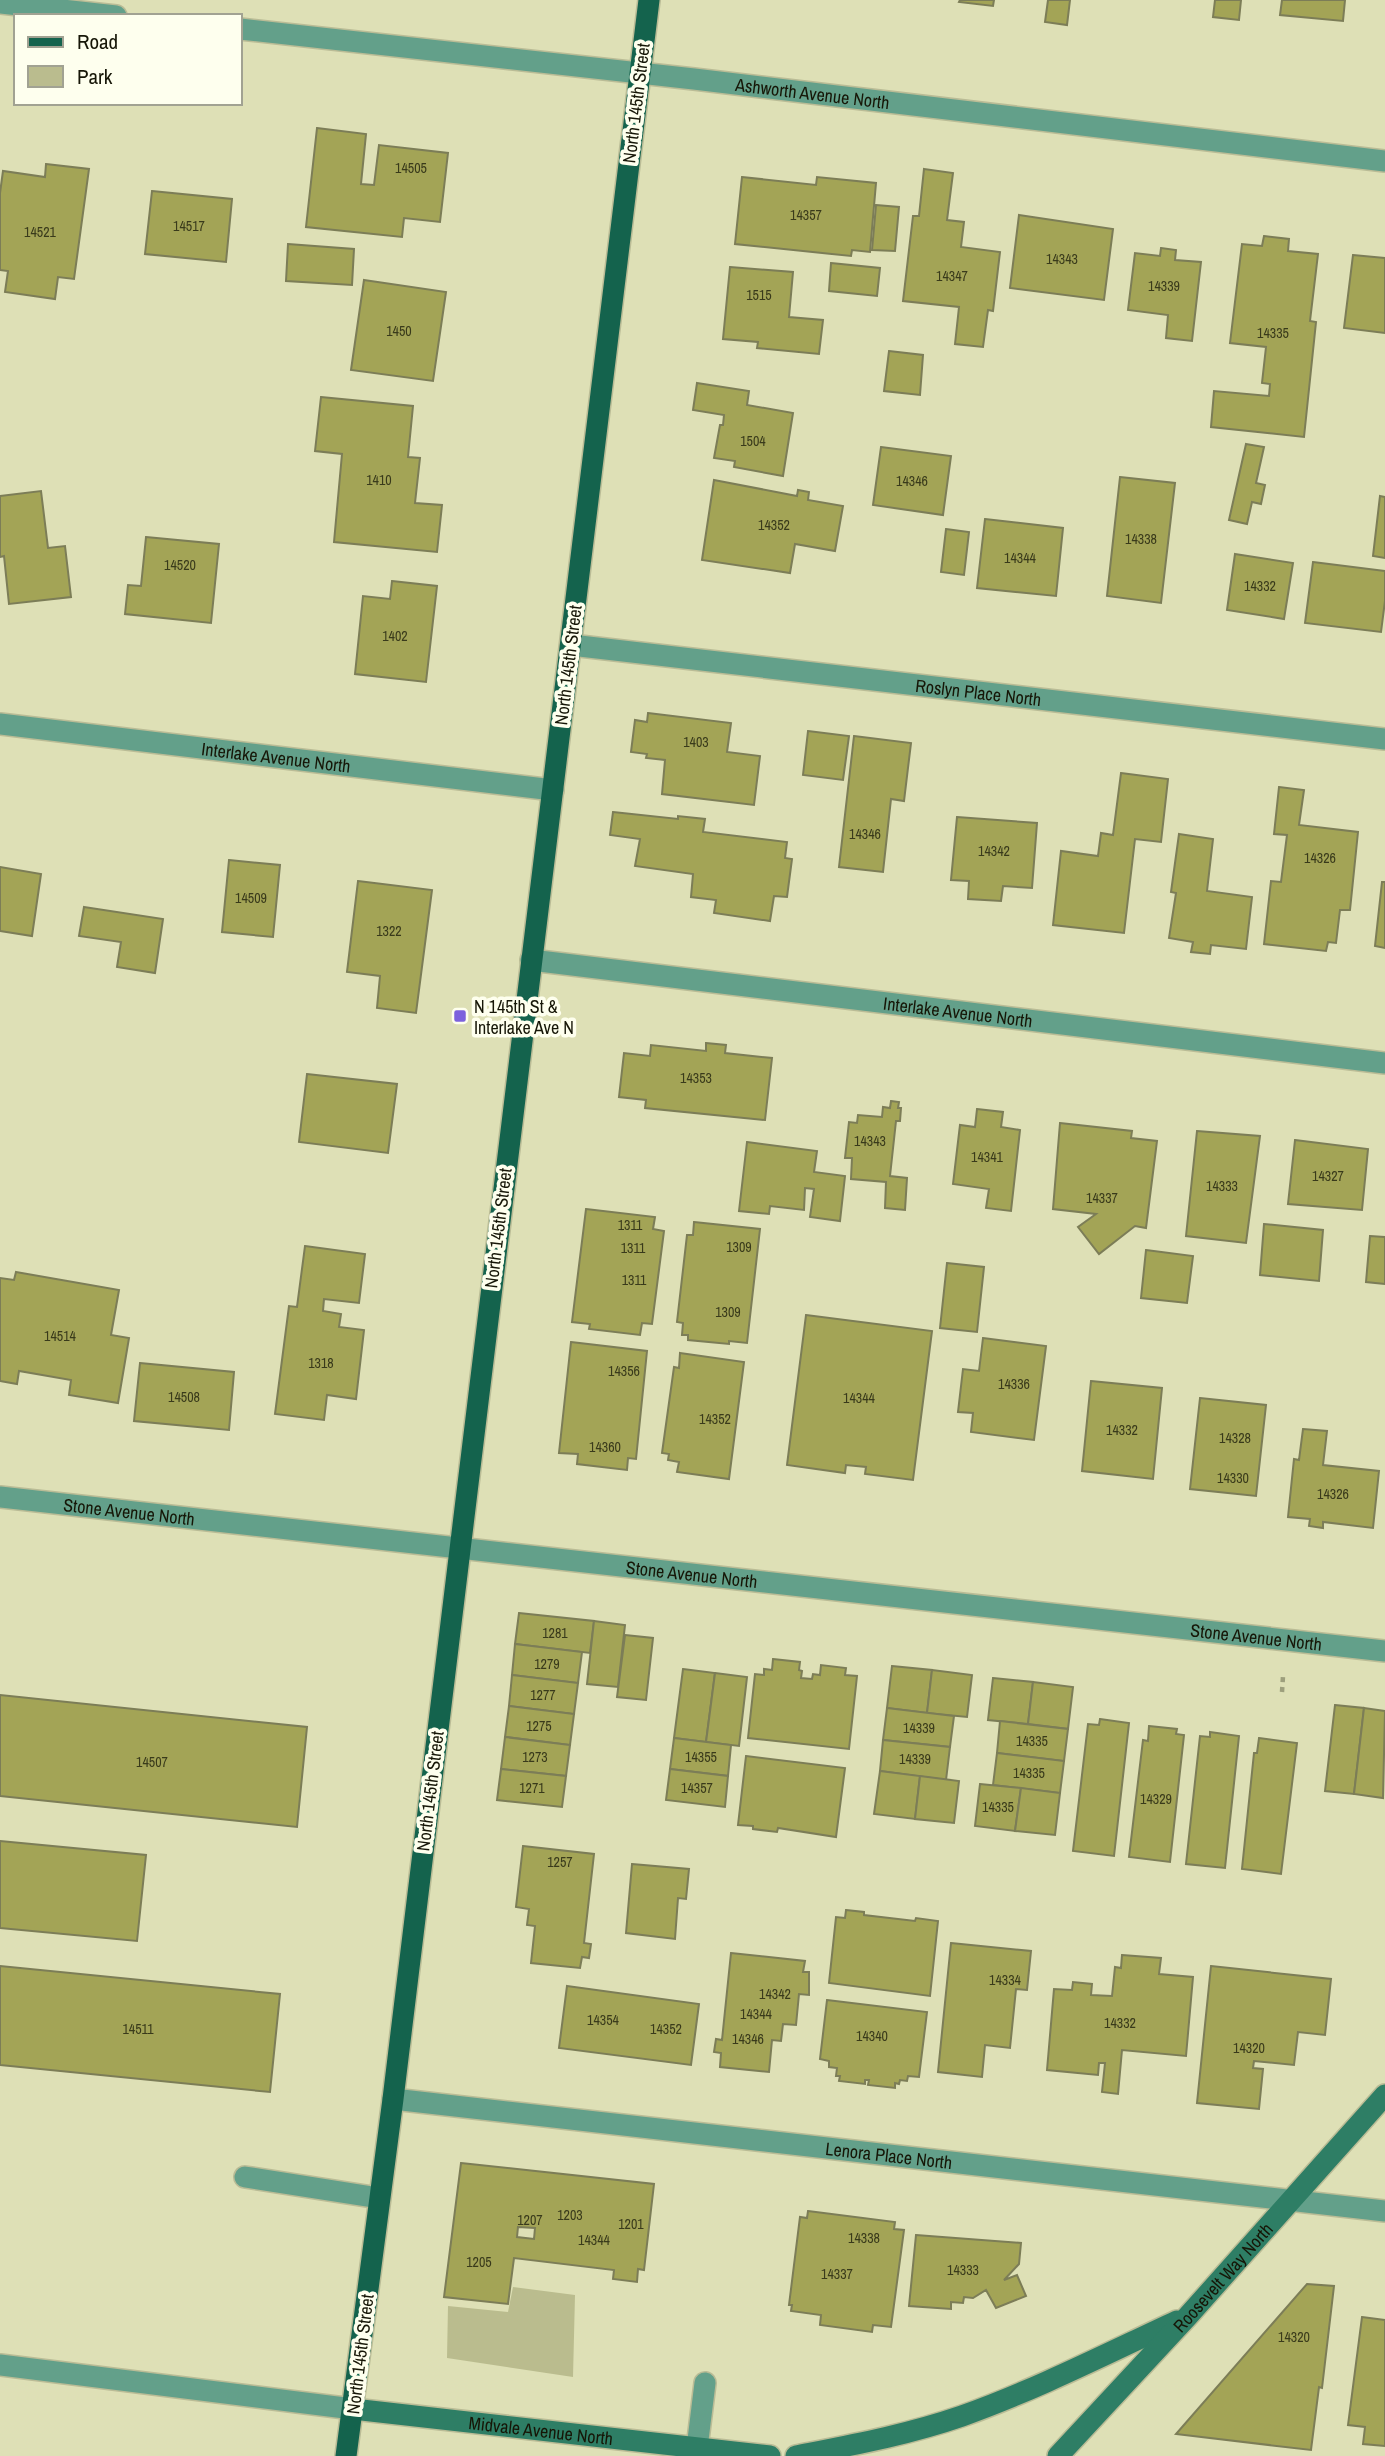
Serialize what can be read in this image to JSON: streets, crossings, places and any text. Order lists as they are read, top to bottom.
{
  "streets": {
    "main road": ["North 145th Street"],
    "street": [
      "Ashworth Avenue North",
      "Roslyn Place North",
      "Interlake Avenue North",
      "Stone Avenue North",
      "Lenora Place North",
      "Roosevelt Way North",
      "Midvale Avenue North"
    ]
  },
  "crossings": [
    ["Ashworth Avenue North", "North 145th Street"],
    ["North 145th Street", "Roslyn Place North"],
    ["North 145th Street", "Interlake Avenue North"],
    ["North 145th Street", "Stone Avenue North"],
    ["North 145th Street", "Lenora Place North"],
    ["North 145th Street", "Midvale Avenue North"],
    ["Lenora Place North", "Roosevelt Way North"]
  ],
  "places": {
    "transit": ["N 145th St & Interlake Ave N"]
  },
  "house_numbers": [
    "14505",
    "14357",
    "14517",
    "14521",
    "14343",
    "14347",
    "14339",
    "1515",
    "1450",
    "14335",
    "1504",
    "1410",
    "14346",
    "14352",
    "14338",
    "14344",
    "14520",
    "14332",
    "1402",
    "1403",
    "14346",
    "14342",
    "14326",
    "14509",
    "1322",
    "14353",
    "14343",
    "14341",
    "14327",
    "14333",
    "14337",
    "1311",
    "1309",
    "1311",
    "1311",
    "1309",
    "14514",
    "1318",
    "14356",
    "14336",
    "14508",
    "14344",
    "14352",
    "14332",
    "14328",
    "14360",
    "14330",
    "14326",
    "1281",
    "1279",
    "1277",
    "1275",
    "14339",
    "14335",
    "1273",
    "14355",
    "14339",
    "14507",
    "14335",
    "1271",
    "14357",
    "14329",
    "14335",
    "1257",
    "14334",
    "14342",
    "14344",
    "14354",
    "14332",
    "14511",
    "14352",
    "14340",
    "14346",
    "14320",
    "1203",
    "1207",
    "1201",
    "14338",
    "14344",
    "1205",
    "14333",
    "14337",
    "14320"
  ],
  "legend": ["Road", "Park"]
}
